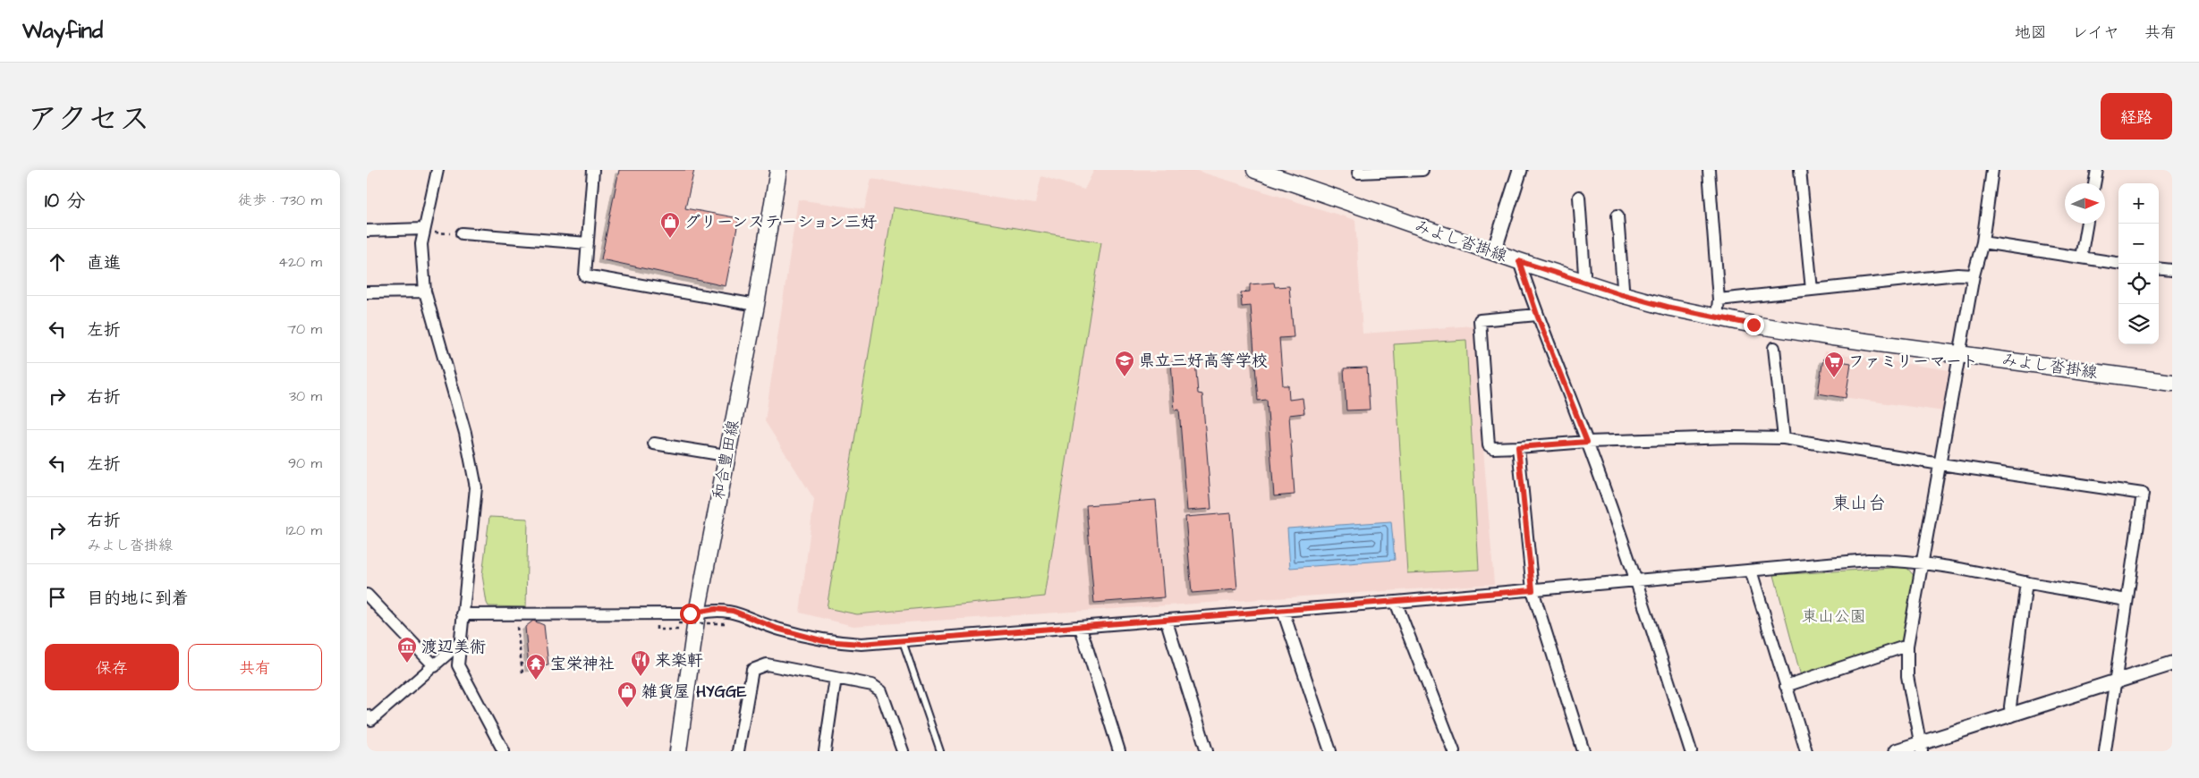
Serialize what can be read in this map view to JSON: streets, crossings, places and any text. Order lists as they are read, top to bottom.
{
  "streets": {
    "main road": ["みよし沓掛線", "和合豊田線"]
  },
  "districts": ["東山台"],
  "parks": ["東山公園"],
  "places": {
    "shop": ["グリーンステーション三好", "雑貨屋 HYGGE"],
    "school or university": ["県立三好高等学校"],
    "supermarket": ["ファミリーマート"],
    "museum": ["渡辺美術"],
    "restaurant": ["来楽軒"],
    "temple": ["宝栄神社"]
  },
  "north": "right",
  "page": {
    "header": "Wayfind",
    "nav": ["地図", "レイヤ", "共有"],
    "title": "アクセス",
    "buttons": [
      "経路",
      ["保存", "共有"]
    ],
    "heading": ["10 分", "徒歩 · 730 m"],
    "map_buttons": ["+", "−"],
    "list": [
      ["直進", "420 m"],
      ["左折", "70 m"],
      ["右折", "30 m"],
      ["左折", "90 m"],
      ["右折", "みよし沓掛線", "120 m"],
      "目的地に到着"
    ]
  }
}
